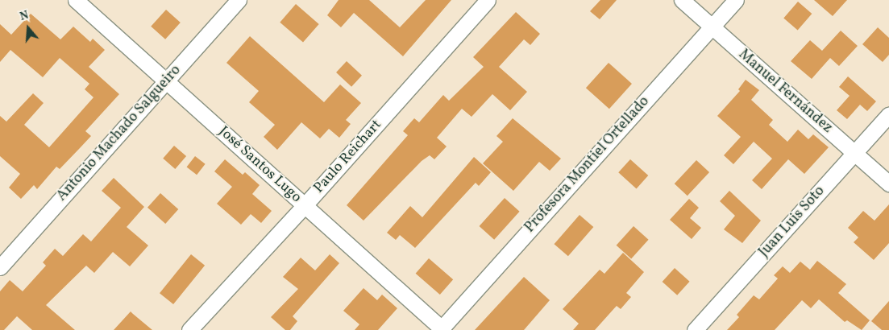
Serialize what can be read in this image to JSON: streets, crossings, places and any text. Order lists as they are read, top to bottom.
{
  "streets": {
    "street": [
      "Manuel Fernández",
      "Antonio Machado Salgueiro",
      "Paulo Reichart",
      "José Santos Lugo",
      "Profesora Montiel Ortellado",
      "Juan Luis Soto"
    ]
  },
  "crossings": [
    ["Manuel Fernández", "Profesora Montiel Ortellado"],
    ["Manuel Fernández", "Juan Luis Soto"],
    ["Antonio Machado Salgueiro", "José Santos Lugo"],
    ["Paulo Reichart", "José Santos Lugo"],
    ["José Santos Lugo", "Profesora Montiel Ortellado"]
  ],
  "north": "top"
}
